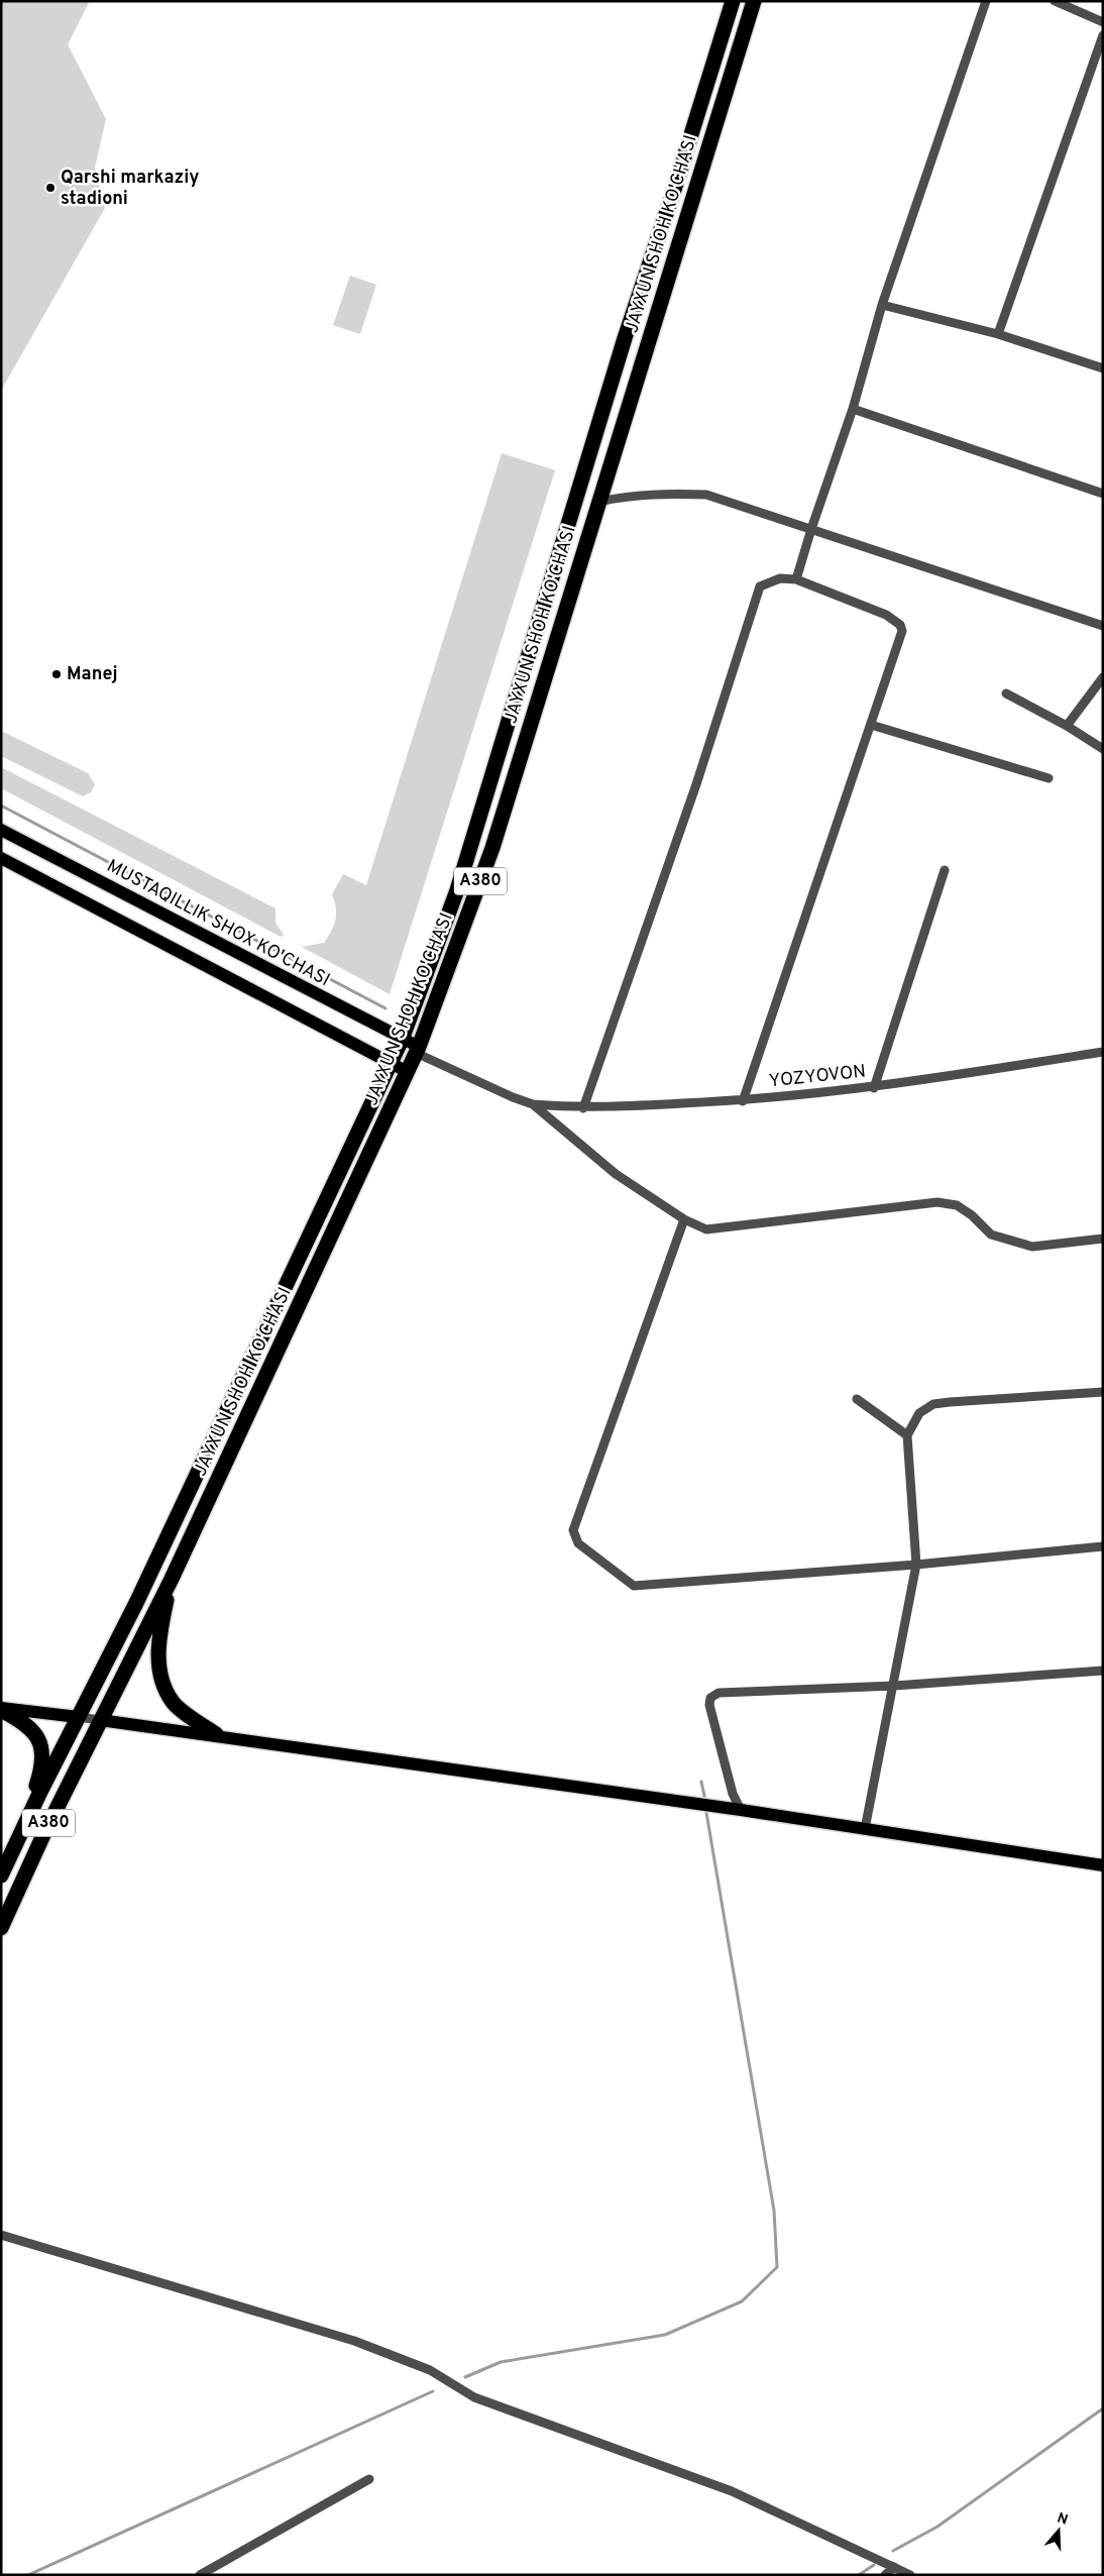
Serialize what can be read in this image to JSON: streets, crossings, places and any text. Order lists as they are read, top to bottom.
{
  "streets": {
    "highway": ["JAYXUN SHOH KO'CHASI", "A380"],
    "main road": ["MUSTAQILLIK SHOX KO'CHASI"],
    "street": ["YOZYOVON"]
  },
  "crossings": [
    ["JAYXUN SHOH KO'CHASI", "MUSTAQILLIK SHOX KO'CHASI"]
  ],
  "places": ["Qarshi markaziy stadioni", "Manej"],
  "north": "top"
}
